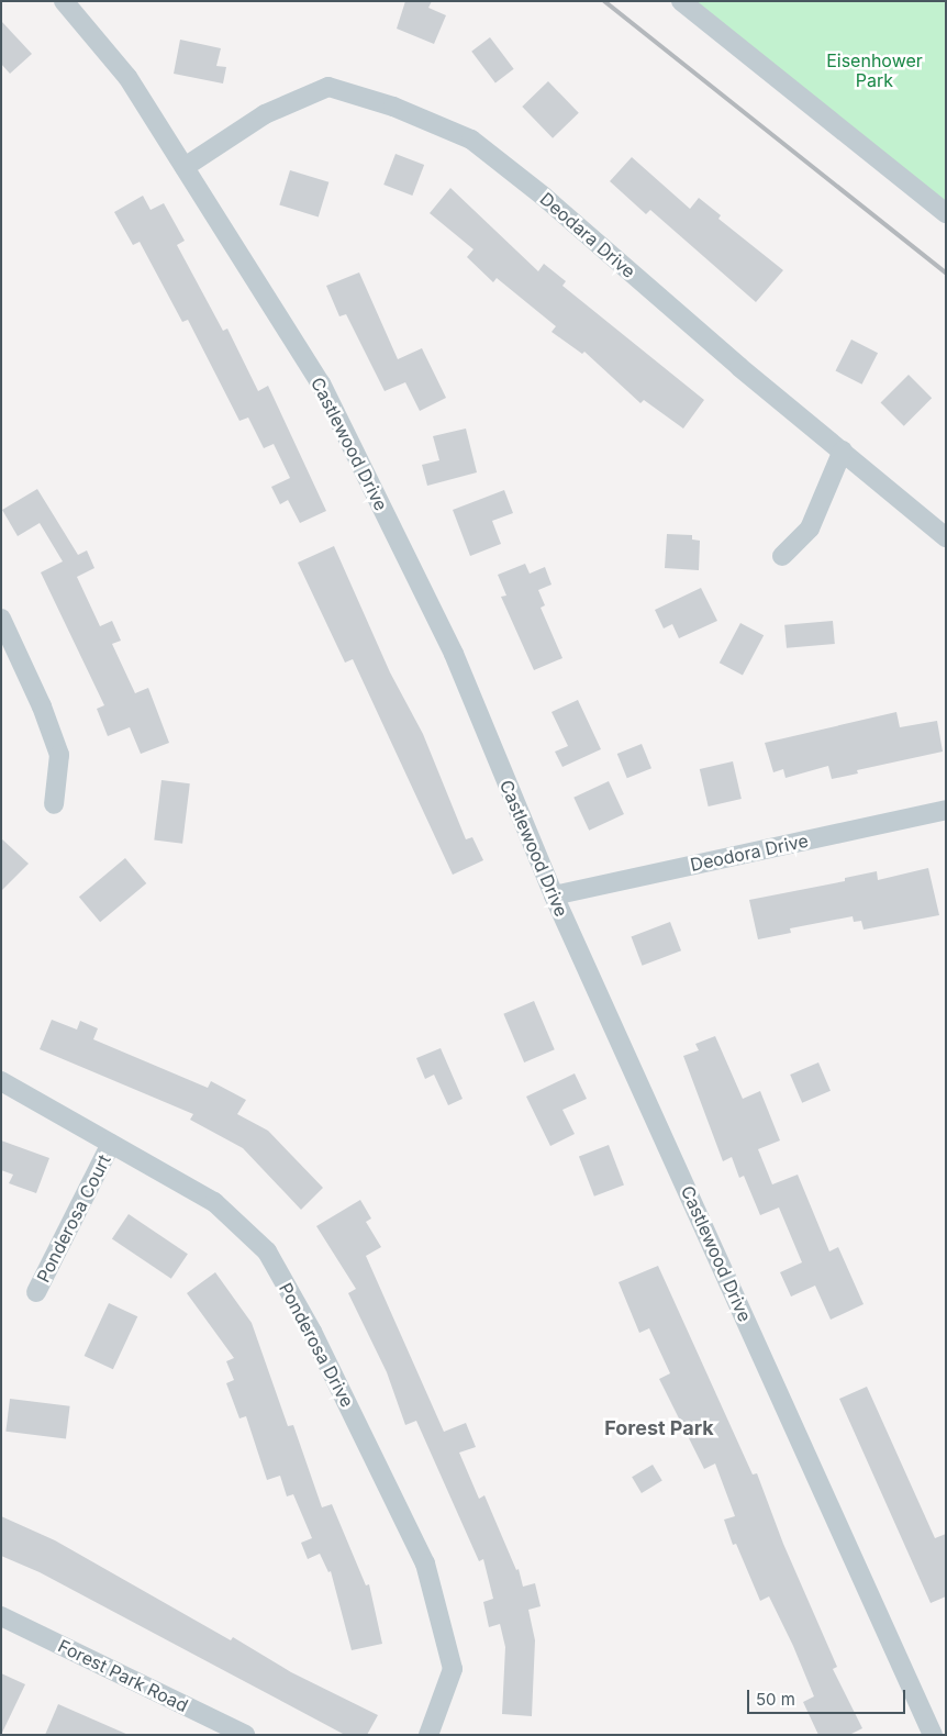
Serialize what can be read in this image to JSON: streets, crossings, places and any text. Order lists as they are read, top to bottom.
{
  "streets": {
    "street": [
      "Deodara Drive",
      "Castlewood Drive",
      "Deodora Drive",
      "Ponderosa Court",
      "Ponderosa Drive",
      "Forest Park Road"
    ]
  },
  "crossings": [
    ["Deodara Drive", "Castlewood Drive"],
    ["Castlewood Drive", "Deodora Drive"],
    ["Ponderosa Court", "Ponderosa Drive"]
  ],
  "districts": ["Forest Park"],
  "parks": ["Eisenhower Park"],
  "scale_bar": "50 m"
}
